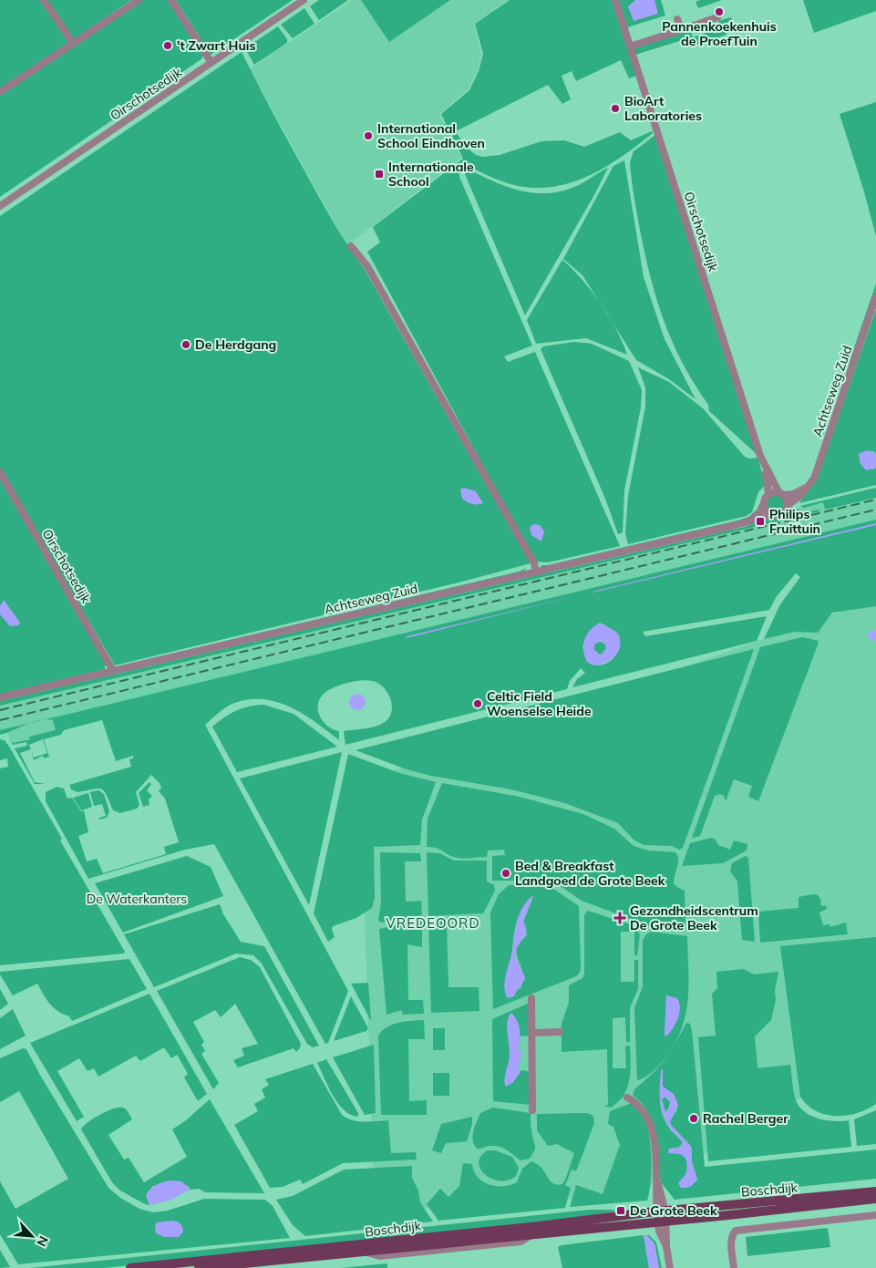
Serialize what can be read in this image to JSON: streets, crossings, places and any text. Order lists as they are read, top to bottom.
{
  "streets": {
    "main road": ["Boschdijk"],
    "street": ["Oirschotsedijk", "Achtseweg Zuid"]
  },
  "crossings": [
    ["Oirschotsedijk", "Achtseweg Zuid"]
  ],
  "districts": ["VREDEOORD"],
  "parks": ["De Waterkanters"],
  "places": {
    "other": [
      "Pannenkoekenhuis de ProefTuin",
      "'t Zwart Huis",
      "BioArt Laboratories",
      "International School Eindhoven",
      "De Herdgang",
      "Celtic Field Woenselse Heide",
      "Bed & Breakfast Landgoed de Grote Beek",
      "Rachel Berger"
    ],
    "transit": ["Internationale School", "Philips Fruittuin", "De Grote Beek"],
    "health": ["Gezondheidscentrum De Grote Beek"]
  },
  "north": "bottom right"
}
